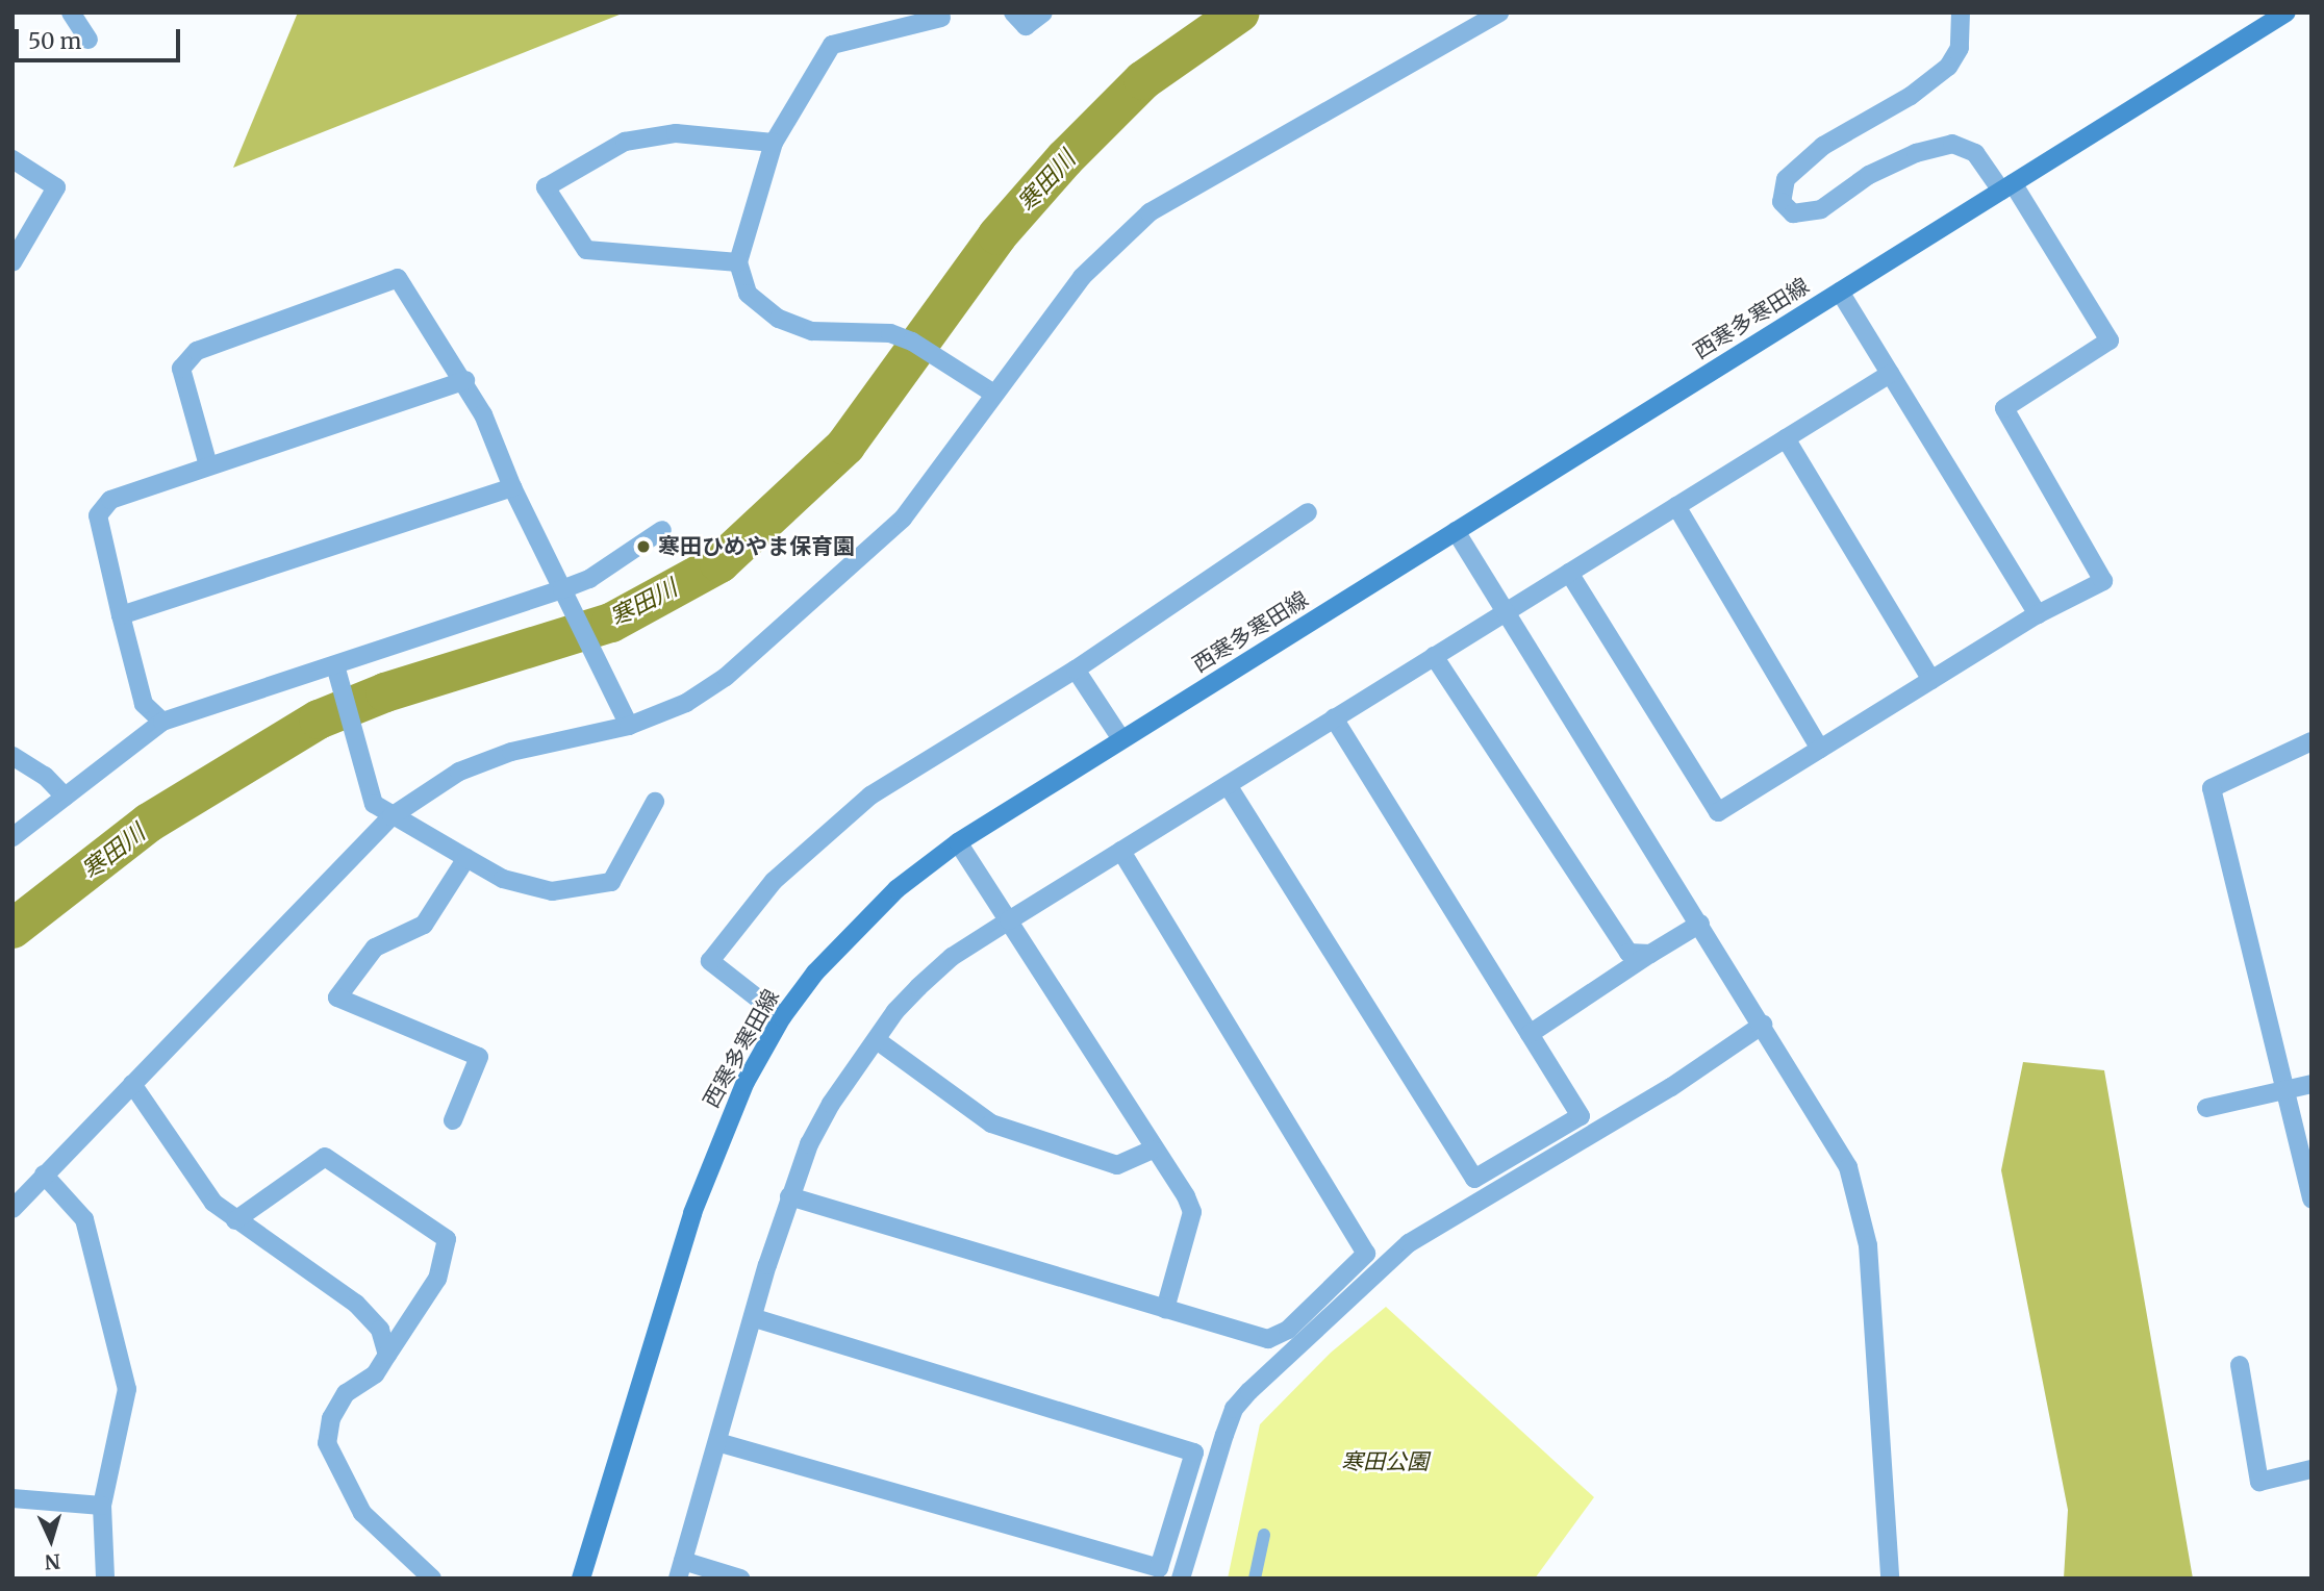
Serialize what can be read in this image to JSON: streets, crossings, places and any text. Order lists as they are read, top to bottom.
{
  "streets": {
    "main road": ["西寒多寒田線"]
  },
  "water": ["寒田川"],
  "parks": ["寒田公園"],
  "places": ["寒田ひめやま保育園"],
  "scale_bar": "50 m",
  "north": "bottom"
}
